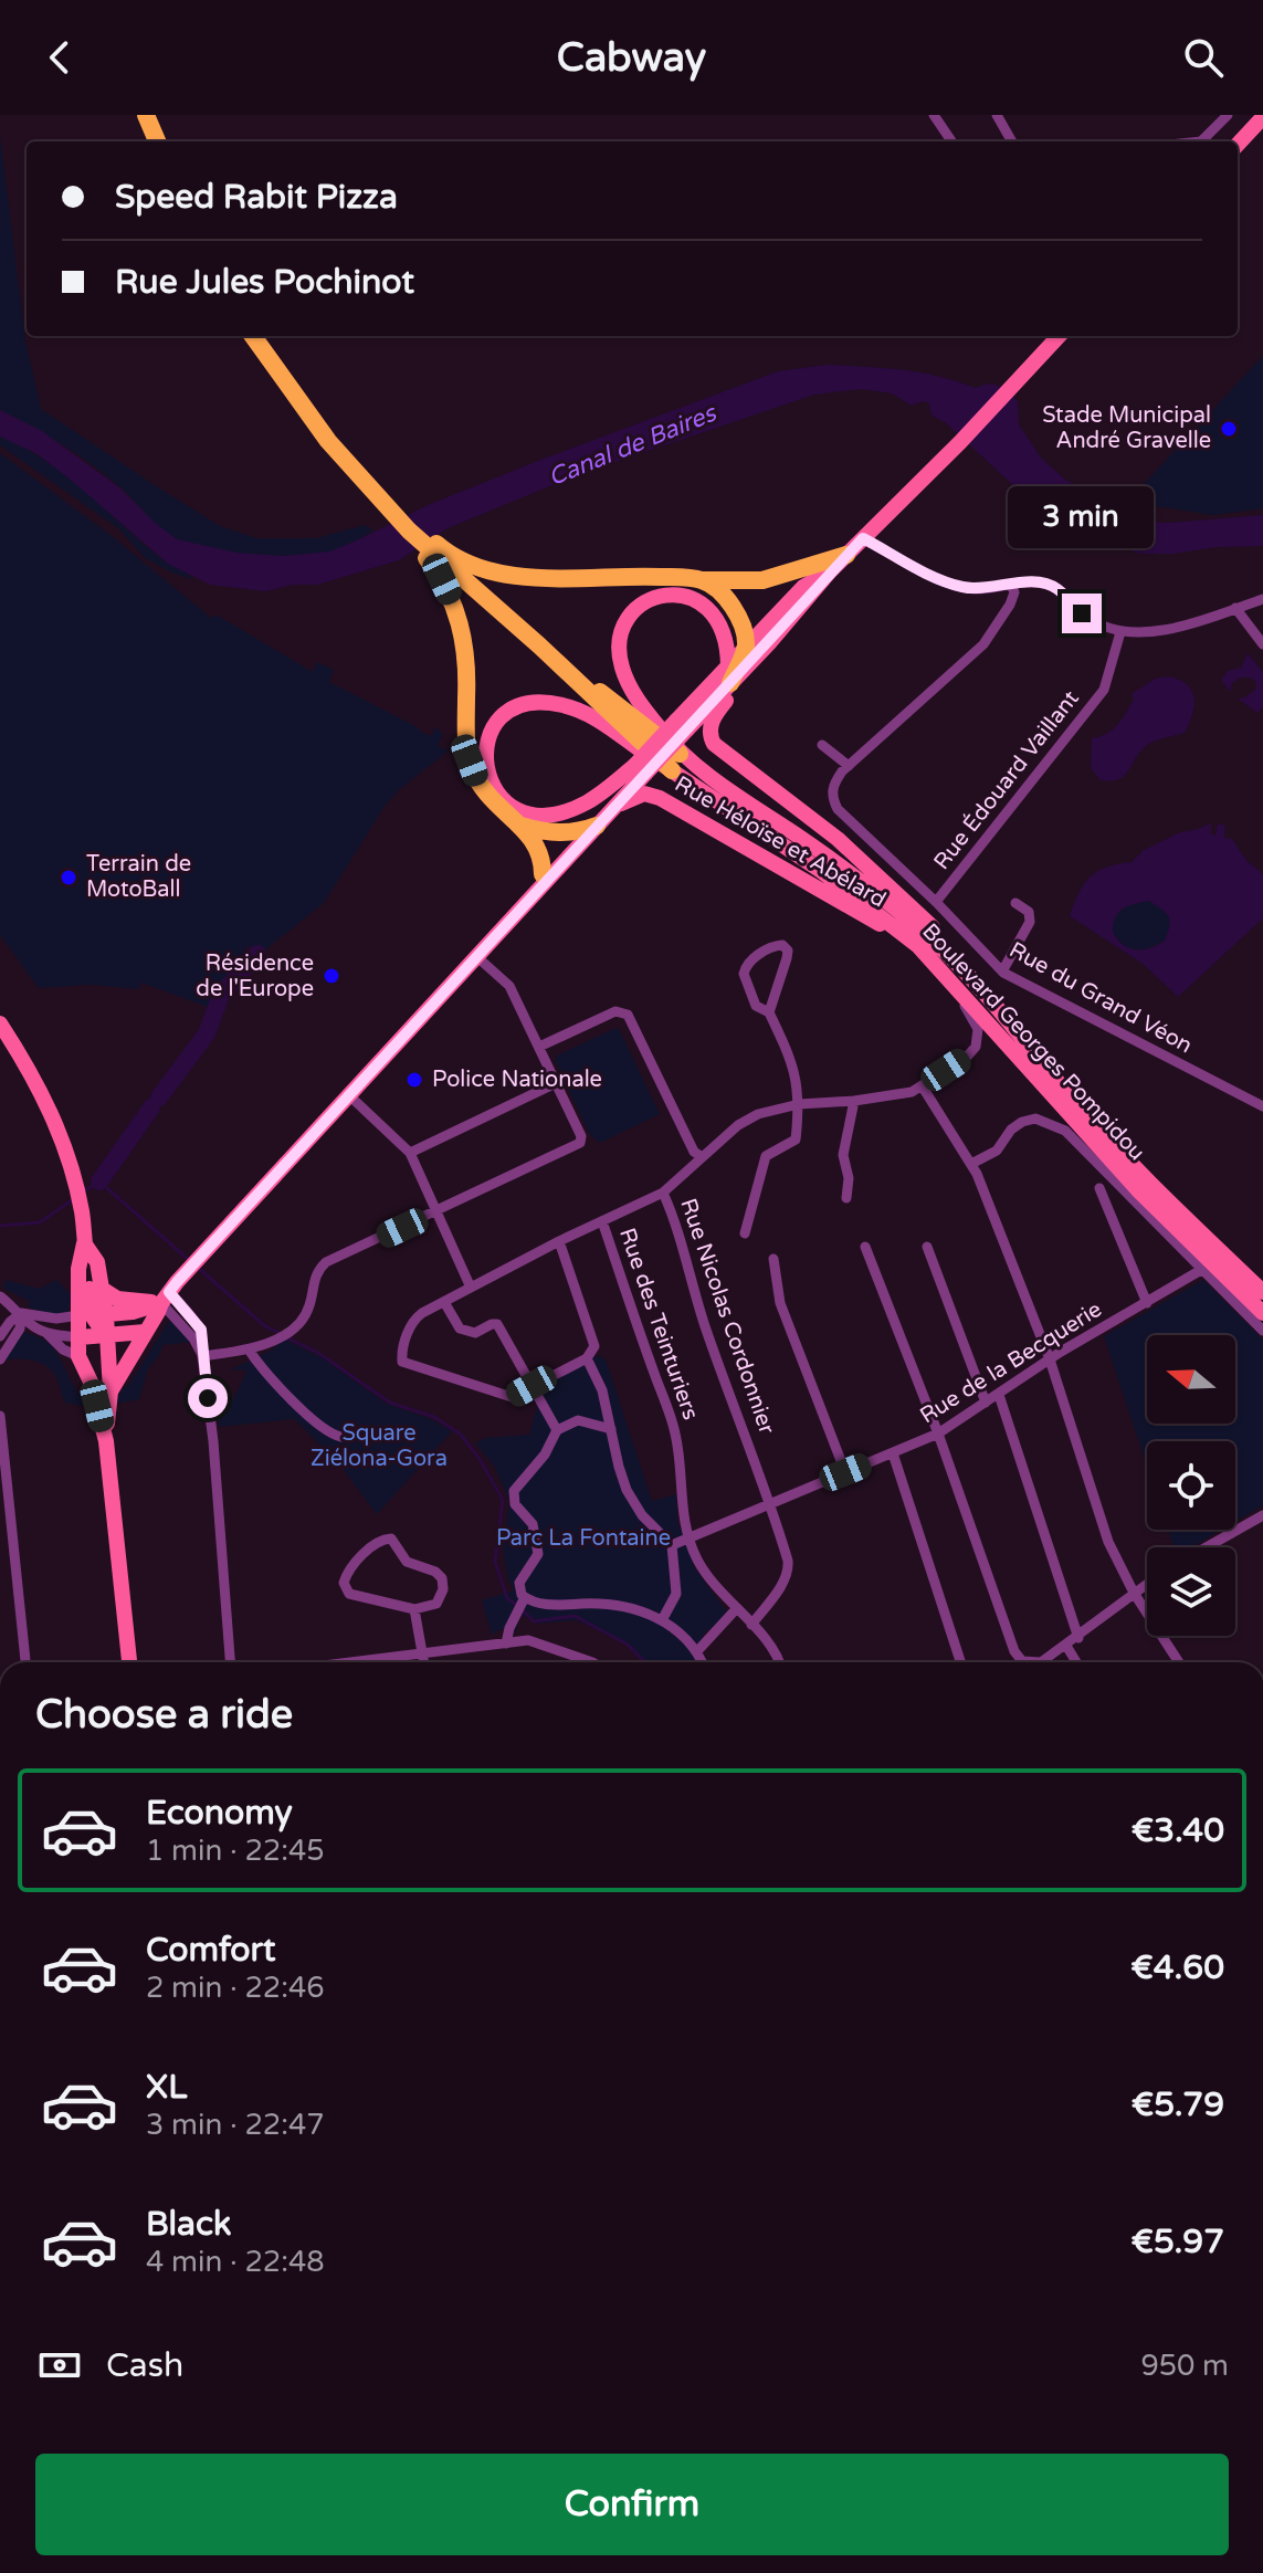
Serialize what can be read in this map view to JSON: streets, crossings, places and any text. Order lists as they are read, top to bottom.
{
  "streets": {
    "main road": ["Rue Héloïse et Abélard", "Boulevard Georges Pompidou"],
    "street": [
      "Rue Édouard Vaillant",
      "Rue du Grand Véon",
      "Rue Nicolas Cordonnier",
      "Rue des Teinturiers",
      "Rue de la Becquerie"
    ]
  },
  "crossings": [
    ["Rue Édouard Vaillant", "Rue du Grand Véon"],
    ["Rue Héloïse et Abélard", "Boulevard Georges Pompidou"],
    ["Rue Nicolas Cordonnier", "Rue des Teinturiers"],
    ["Rue Nicolas Cordonnier", "Rue de la Becquerie"],
    ["Rue des Teinturiers", "Rue de la Becquerie"]
  ],
  "water": ["Canal de Baires"],
  "parks": ["Square Ziélona-Gora", "Parc La Fontaine"],
  "places": [
    "Stade Municipal André Gravelle",
    "Terrain de MotoBall",
    "Résidence de l'Europe",
    "Police Nationale"
  ],
  "north": "left",
  "page": {
    "header": "Cabway",
    "banner": ["Speed Rabit Pizza", "Rue Jules Pochinot"],
    "bubble": "3 min",
    "heading": "Choose a ride",
    "list": [
      {
        "name": "Economy",
        "note": "1 min · 22:45",
        "value": "€3.40"
      },
      {
        "name": "Comfort",
        "note": "2 min · 22:46",
        "value": "€4.60"
      },
      {
        "name": "XL",
        "note": "3 min · 22:47",
        "value": "€5.79"
      },
      {
        "name": "Black",
        "note": "4 min · 22:48",
        "value": "€5.97"
      }
    ],
    "pay": ["Cash", "950 m"],
    "buttons": "Confirm"
  }
}
